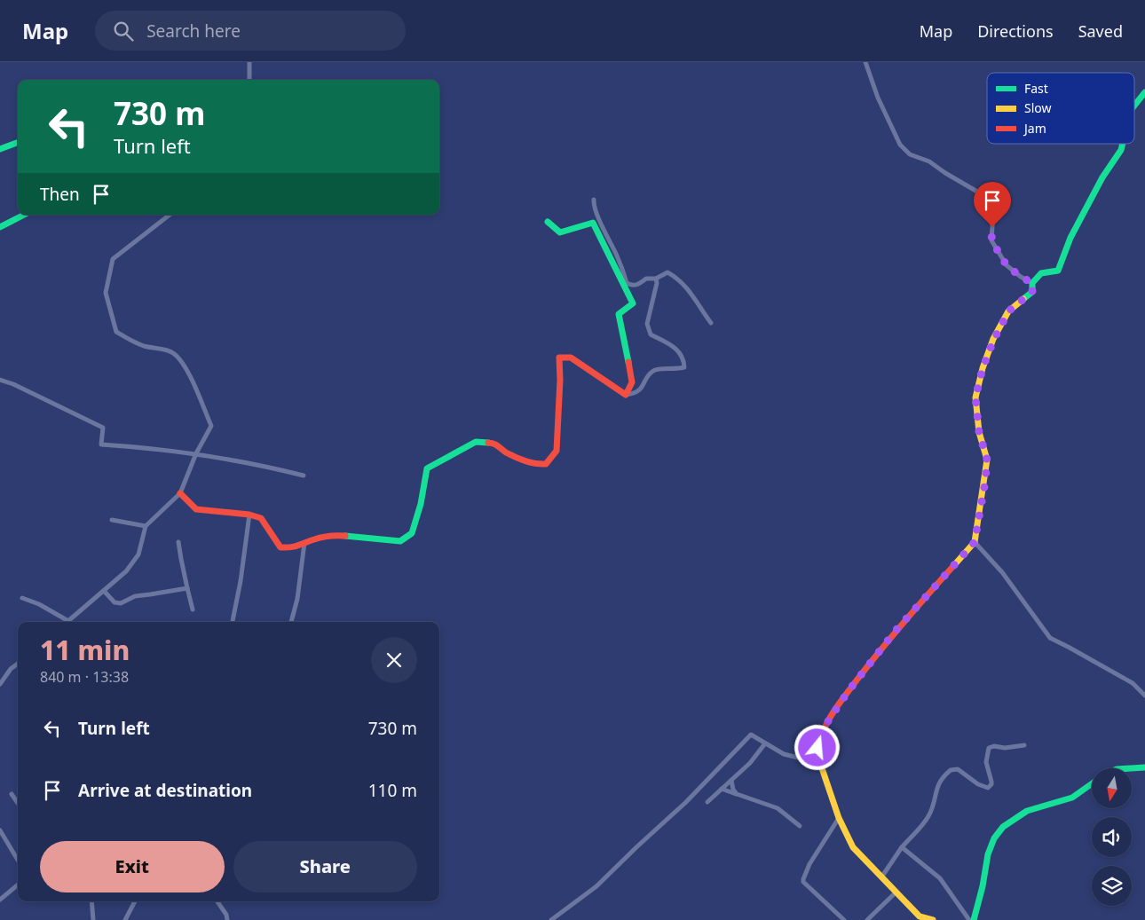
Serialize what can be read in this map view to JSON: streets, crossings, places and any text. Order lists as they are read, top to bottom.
{
  "legend": ["Fast", "Slow", "Jam"],
  "north": "bottom",
  "page": {
    "header": "Map",
    "search": "Search here",
    "nav": ["Map", "Directions", "Saved"],
    "turn": ["730 m", "Turn left"],
    "then": "Then",
    "heading": ["11 min", "840 m · 13:38"],
    "list": [
      {
        "name": "Turn left",
        "value": "730 m"
      },
      {
        "name": "Arrive at destination",
        "value": "110 m"
      }
    ],
    "buttons": ["Exit", "Share"]
  }
}
